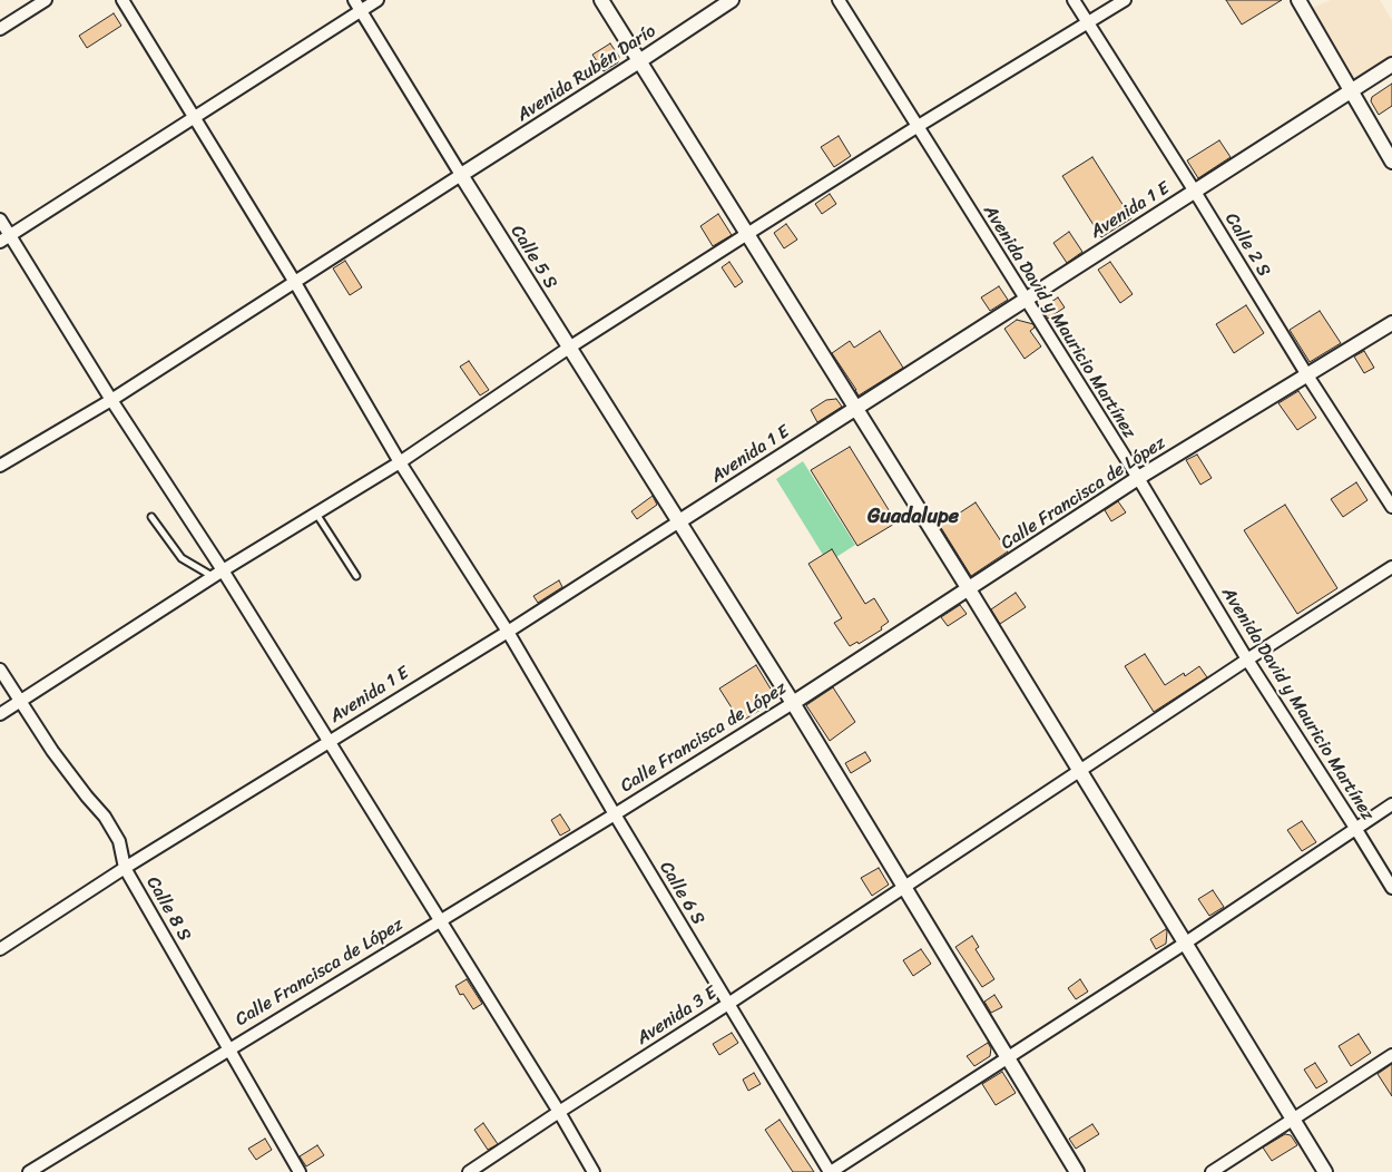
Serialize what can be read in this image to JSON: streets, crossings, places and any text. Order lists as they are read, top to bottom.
{
  "streets": {
    "street": [
      "Avenida Rubén Darío",
      "Avenida 1 E",
      "Calle 2 S",
      "Calle 5 S",
      "Avenida David y Mauricio Martínez",
      "Calle Francisca de López",
      "Calle 6 S",
      "Calle 8 S",
      "Avenida 3 E"
    ]
  },
  "crossings": [
    ["Avenida Rubén Darío", "Calle 5 S"],
    ["Avenida 1 E", "Calle 2 S"],
    ["Avenida 1 E", "Calle 5 S"],
    ["Avenida 1 E", "Avenida David y Mauricio Martínez"],
    ["Avenida 1 E", "Calle 6 S"],
    ["Avenida 1 E", "Calle 8 S"],
    ["Calle 2 S", "Calle Francisca de López"],
    ["Calle 5 S", "Calle Francisca de López"],
    ["Calle 5 S", "Avenida 3 E"],
    ["Avenida David y Mauricio Martínez", "Calle Francisca de López"],
    ["Avenida David y Mauricio Martínez", "Avenida 3 E"],
    ["Calle Francisca de López", "Calle 6 S"],
    ["Calle Francisca de López", "Calle 8 S"],
    ["Calle 6 S", "Avenida 3 E"]
  ],
  "districts": ["Guadalupe"]
}
